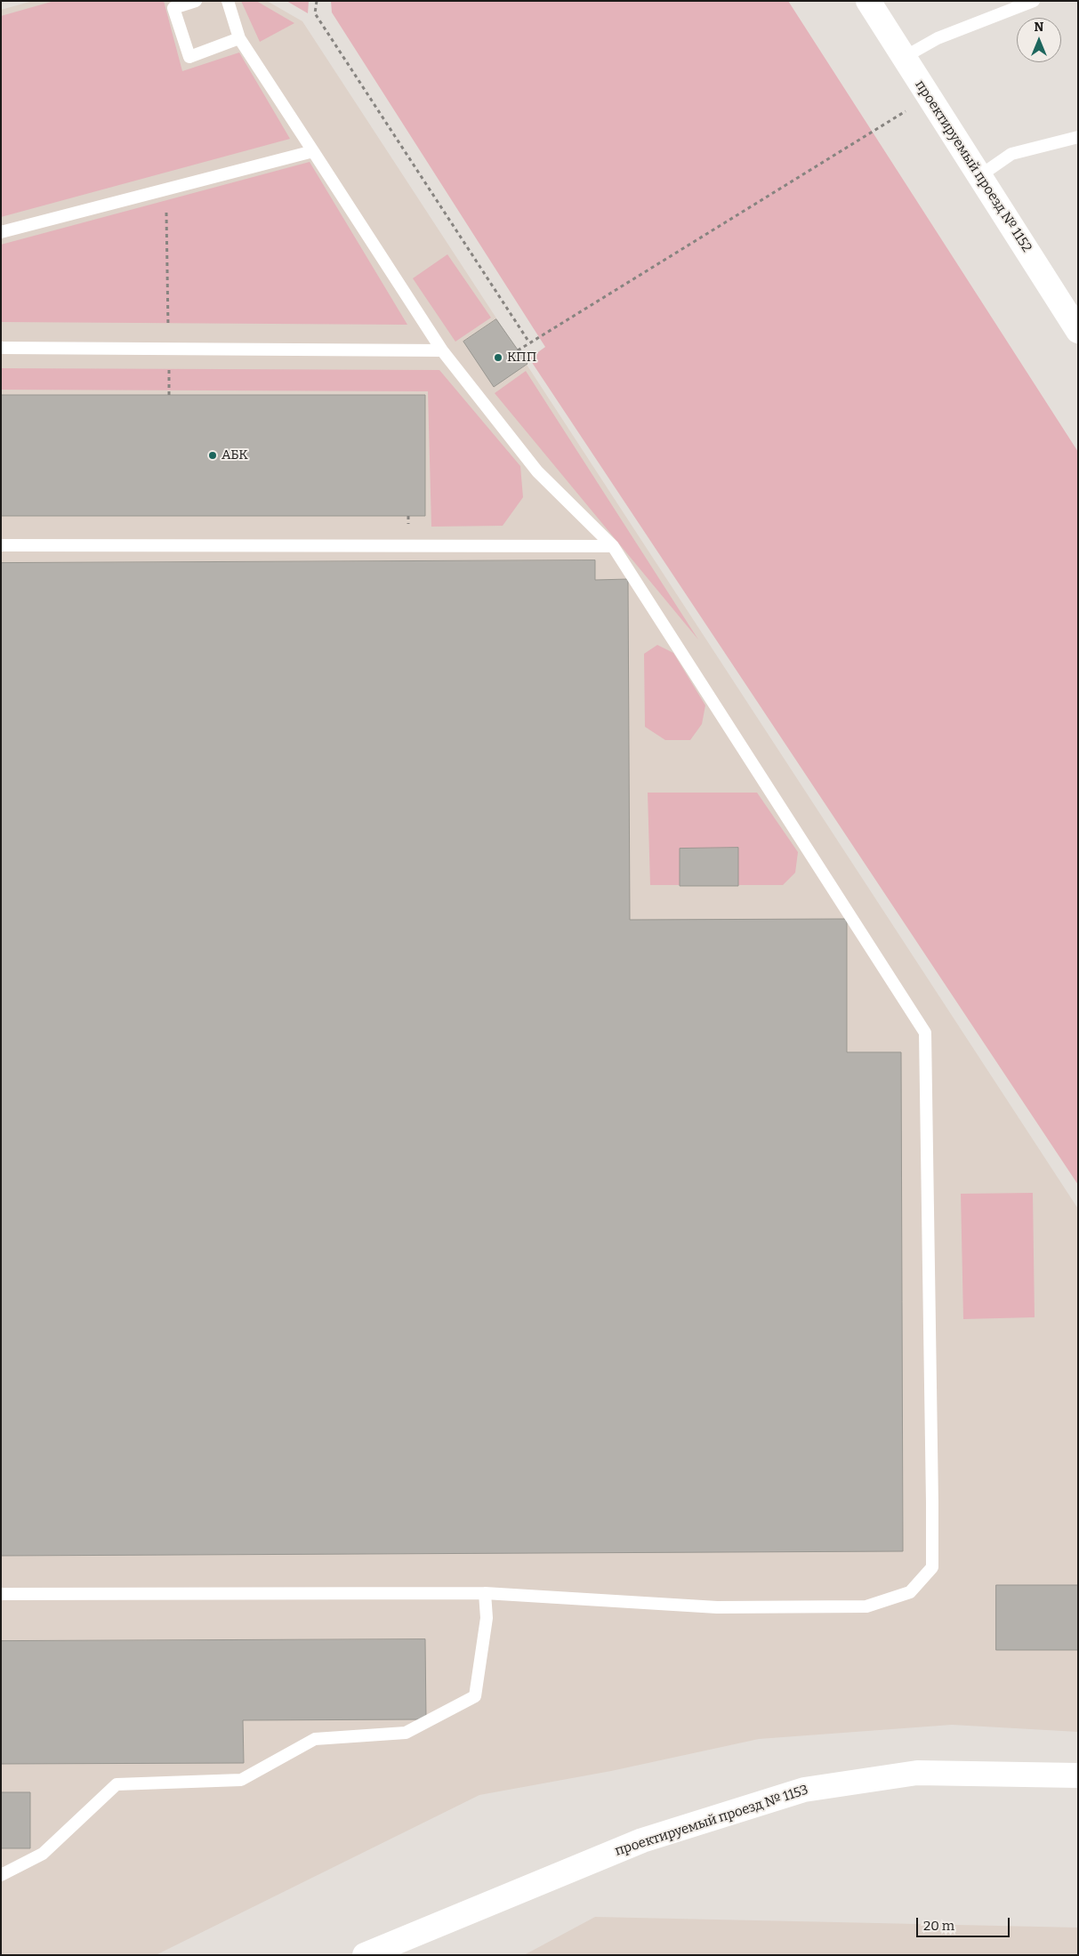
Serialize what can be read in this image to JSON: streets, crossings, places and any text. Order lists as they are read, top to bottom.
{
  "streets": {
    "street": ["проектируемый проезд № 1152", "проектируемый проезд № 1153"]
  },
  "places": ["КПП", "АБК"],
  "scale_bar": "20 m",
  "north": "top"
}
